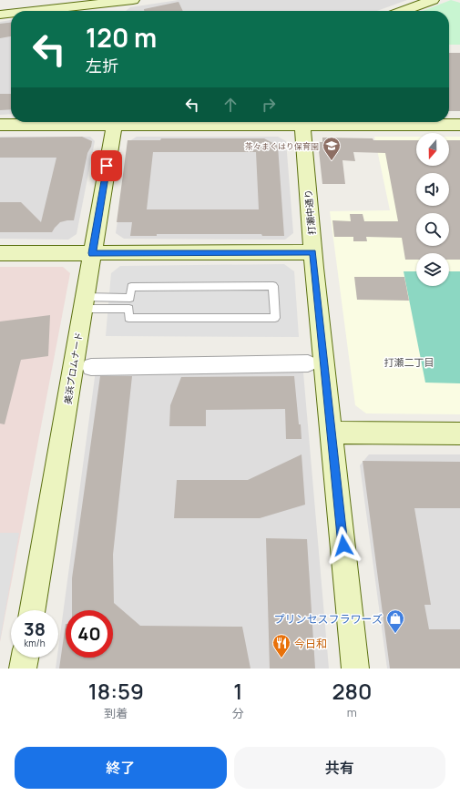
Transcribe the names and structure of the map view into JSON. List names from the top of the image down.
{
  "streets": {
    "street": ["打瀬中通り", "美浜プロムナード"]
  },
  "districts": ["打瀬二丁目"],
  "places": {
    "school or university": ["茶々まくはり保育園"],
    "shop": ["プリンセスフラワーズ"],
    "restaurant": ["今日和"]
  },
  "north": "bottom",
  "page": {
    "turn": ["120 m", "左折"],
    "speed": "38 km/h",
    "limit": "40",
    "eta": [
      "18:59",
      "到着",
      "1",
      "分",
      "280",
      "m"
    ],
    "buttons": ["終了", "共有"]
  }
}
